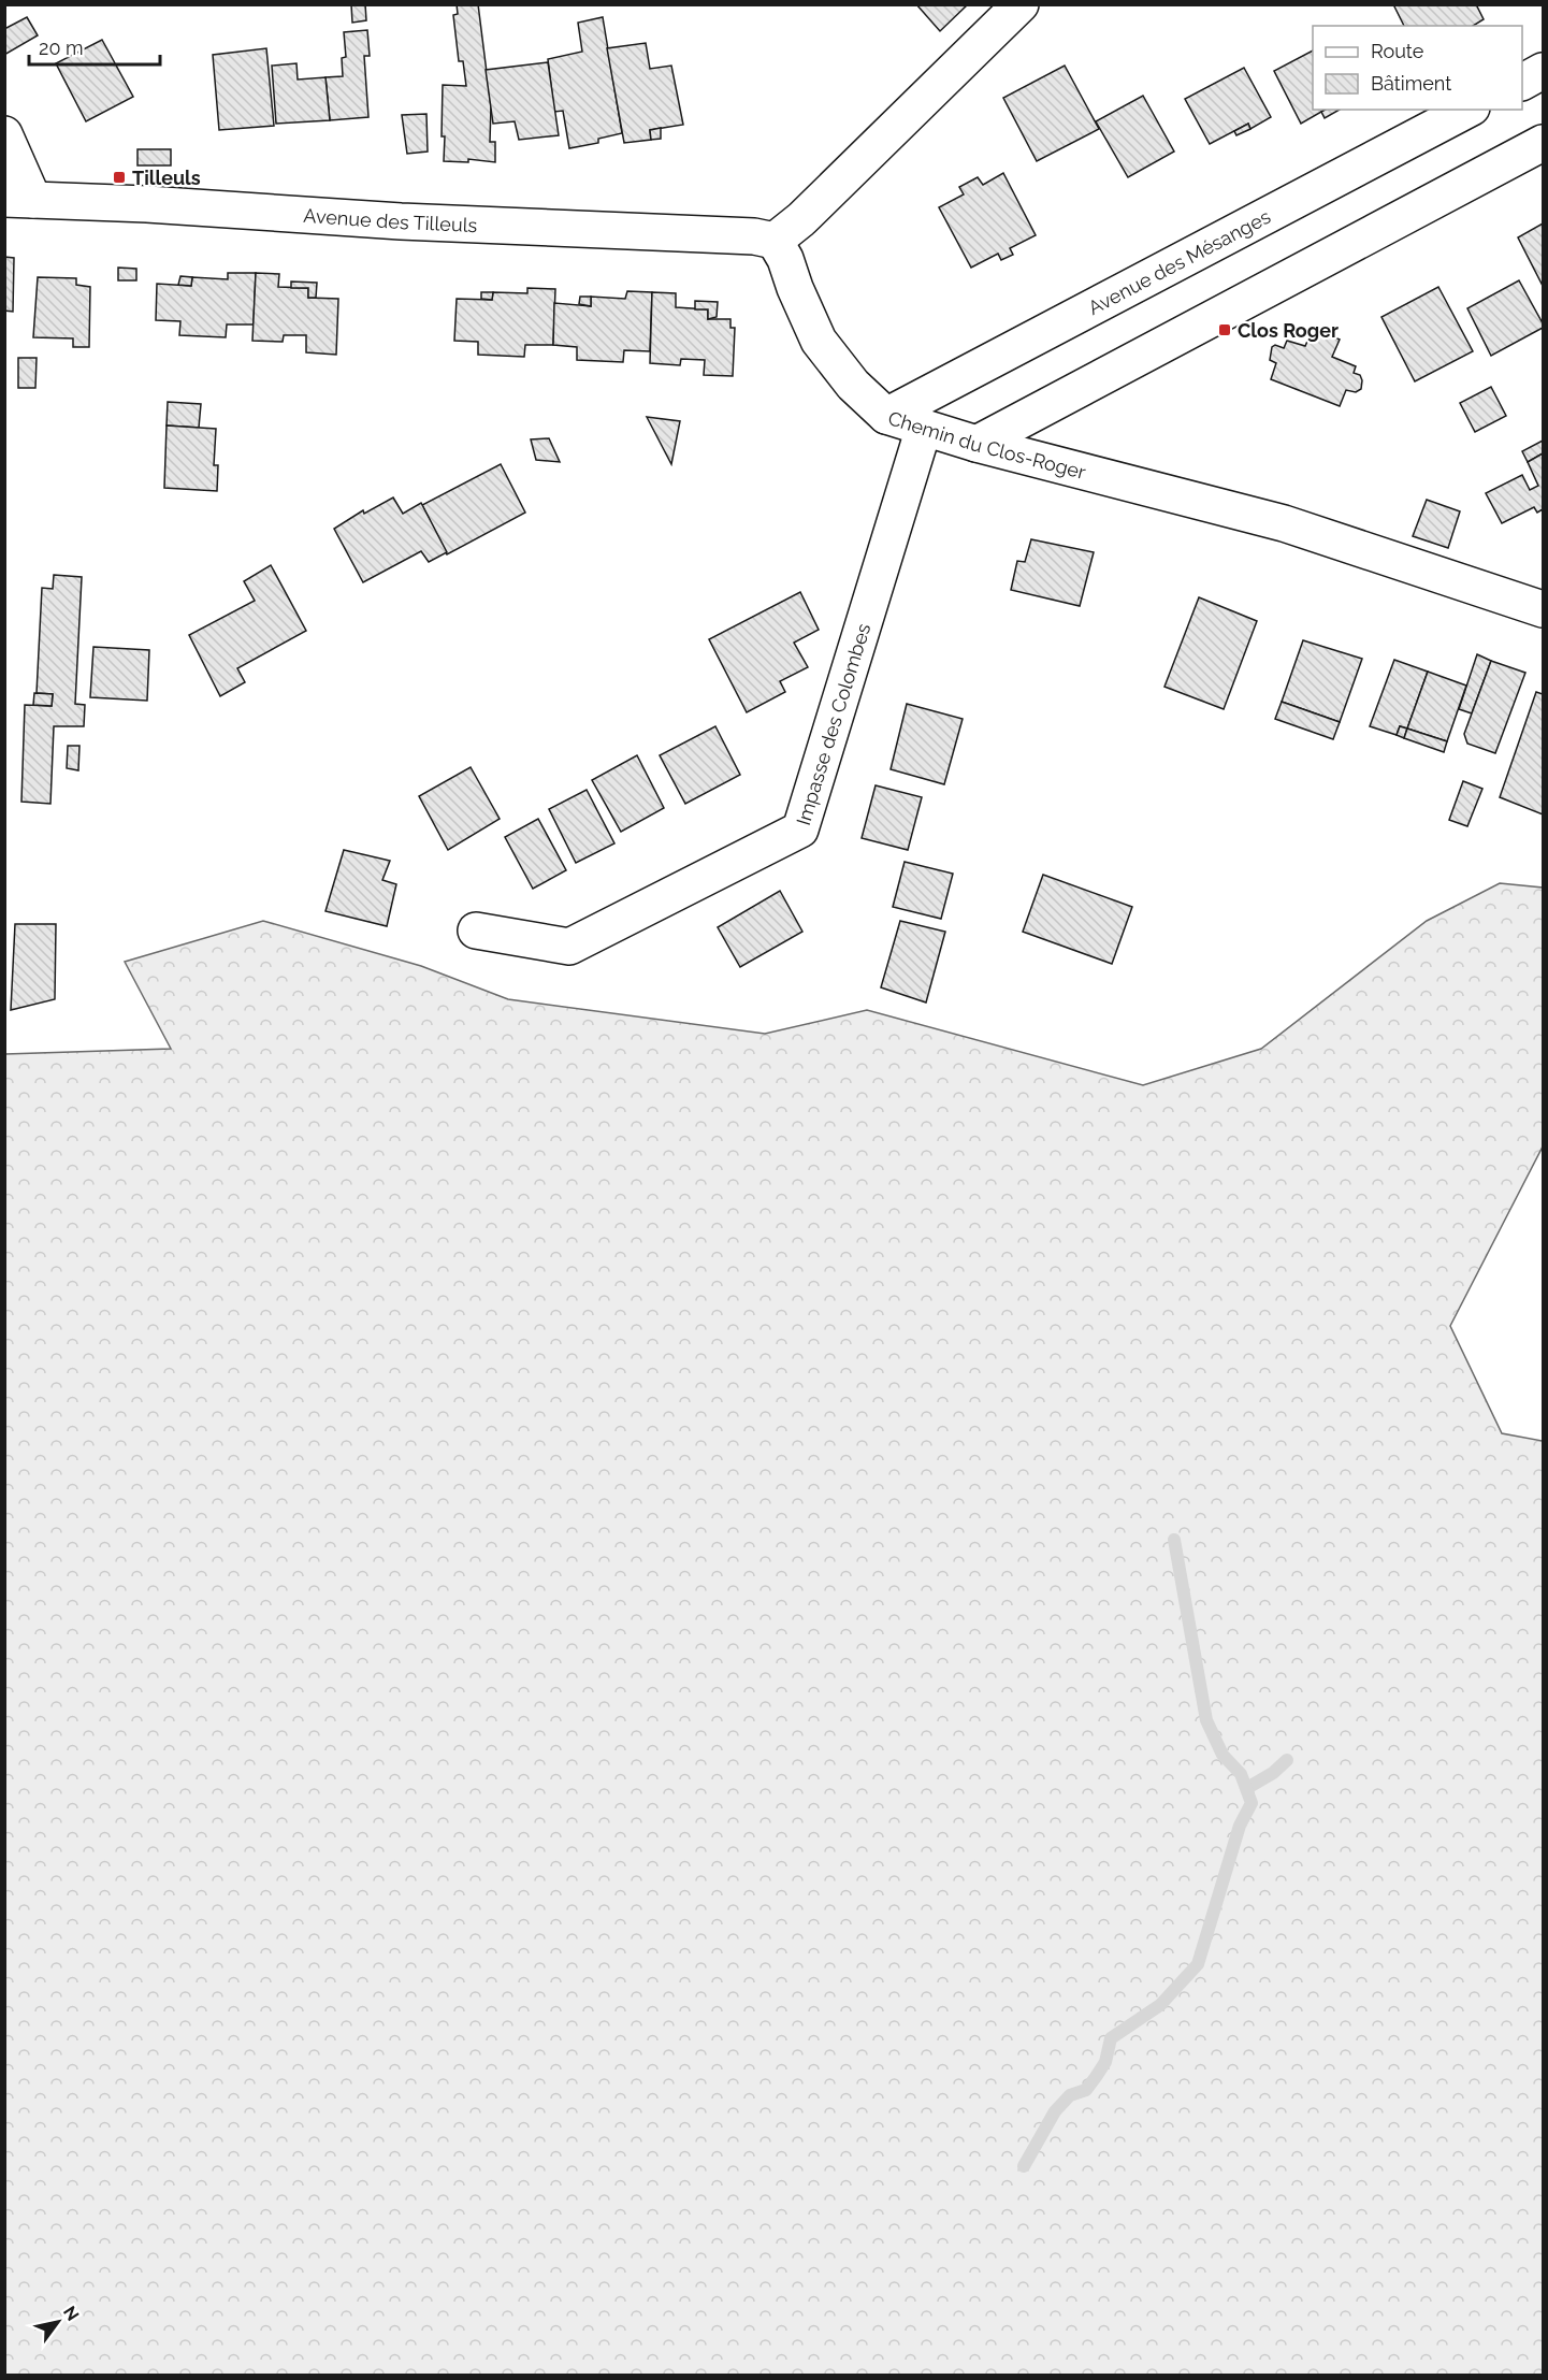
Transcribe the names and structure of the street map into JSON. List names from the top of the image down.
{
  "streets": {
    "street": [
      "Avenue des Tilleuls",
      "Avenue des Mésanges",
      "Chemin du Clos-Roger",
      "Impasse des Colombes"
    ]
  },
  "crossings": [
    ["Avenue des Tilleuls", "Chemin du Clos-Roger"],
    ["Avenue des Mésanges", "Chemin du Clos-Roger"],
    ["Chemin du Clos-Roger", "Impasse des Colombes"]
  ],
  "places": {
    "transit": ["Tilleuls", "Clos Roger"]
  },
  "legend": ["Route", "Bâtiment"],
  "scale_bar": "20 m",
  "north": "top right"
}
